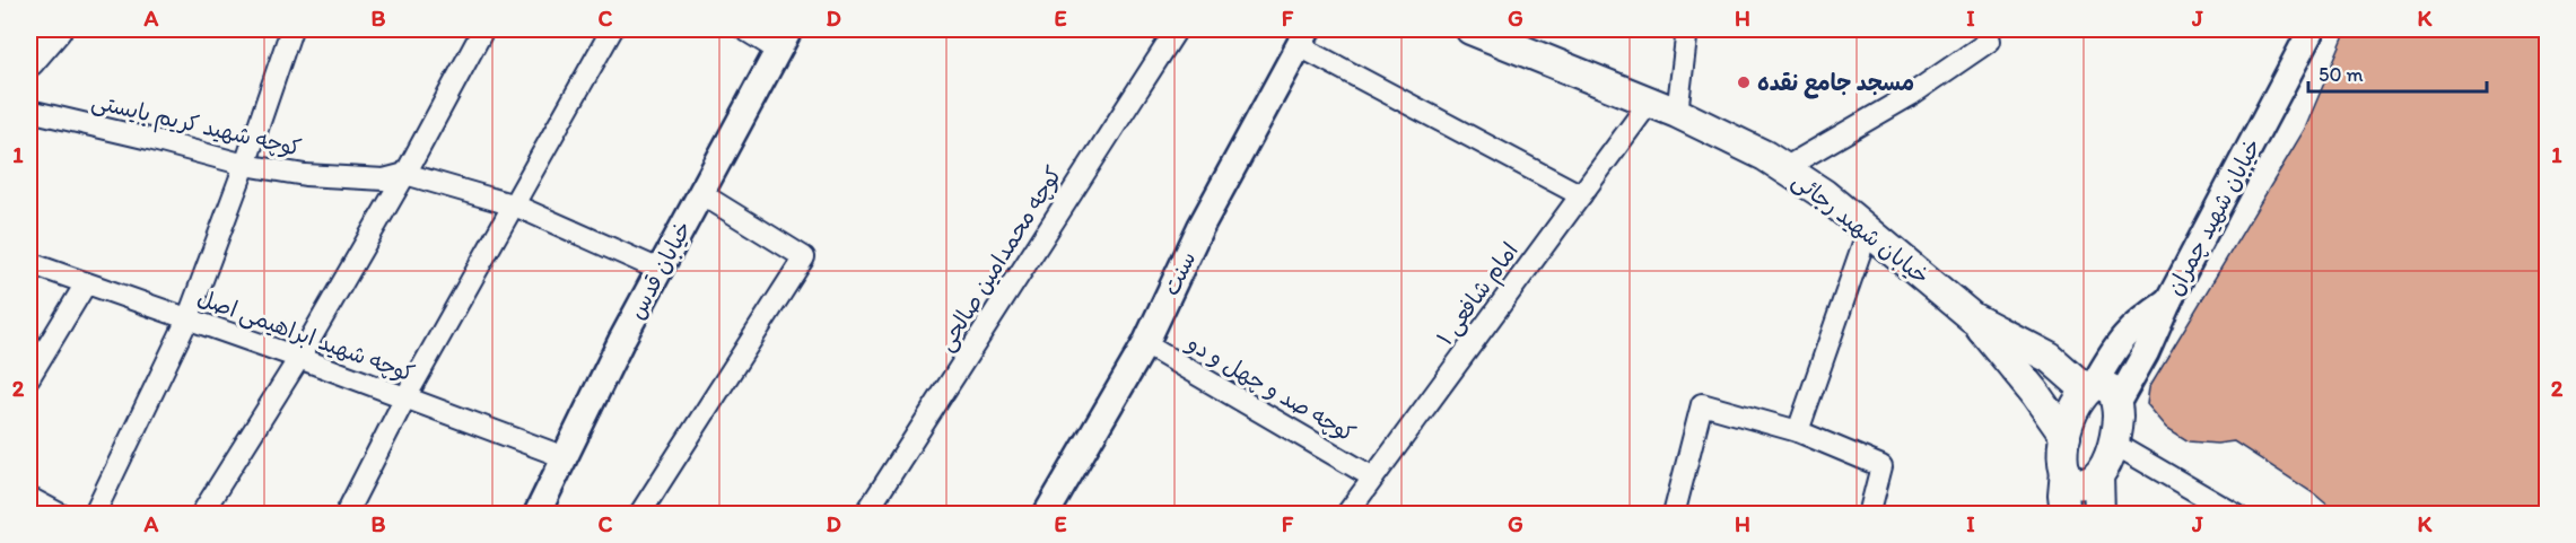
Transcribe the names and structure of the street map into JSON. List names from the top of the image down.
{
  "streets": {
    "main road": ["خیابان شهید رجائی"],
    "street": [
      "کوچه شهید کریم بایستی",
      "خیابان شهید چمران",
      "کوچه محمدامین صالحی",
      "خیابان قدس",
      "سنت",
      "امام شافعی ۱",
      "کوچه شهید ابراهیمی اصل",
      "کوچه صد و چهل و دو"
    ]
  },
  "crossings": [
    ["کوچه شهید کریم بایستی", "خیابان قدس"],
    ["خیابان شهید چمران", "خیابان شهید رجائی"],
    ["خیابان شهید رجائی", "امام شافعی ۱"],
    ["خیابان قدس", "کوچه شهید ابراهیمی اصل"],
    ["سنت", "کوچه صد و چهل و دو"],
    ["امام شافعی ۱", "کوچه صد و چهل و دو"]
  ],
  "places": ["مسجد جامع نقده"],
  "scale_bar": "50 m",
  "grid": {
    "columns": [
      "A",
      "B",
      "C",
      "D",
      "E",
      "F",
      "G",
      "H",
      "I",
      "J",
      "K"
    ],
    "rows": ["1", "2"]
  }
}
